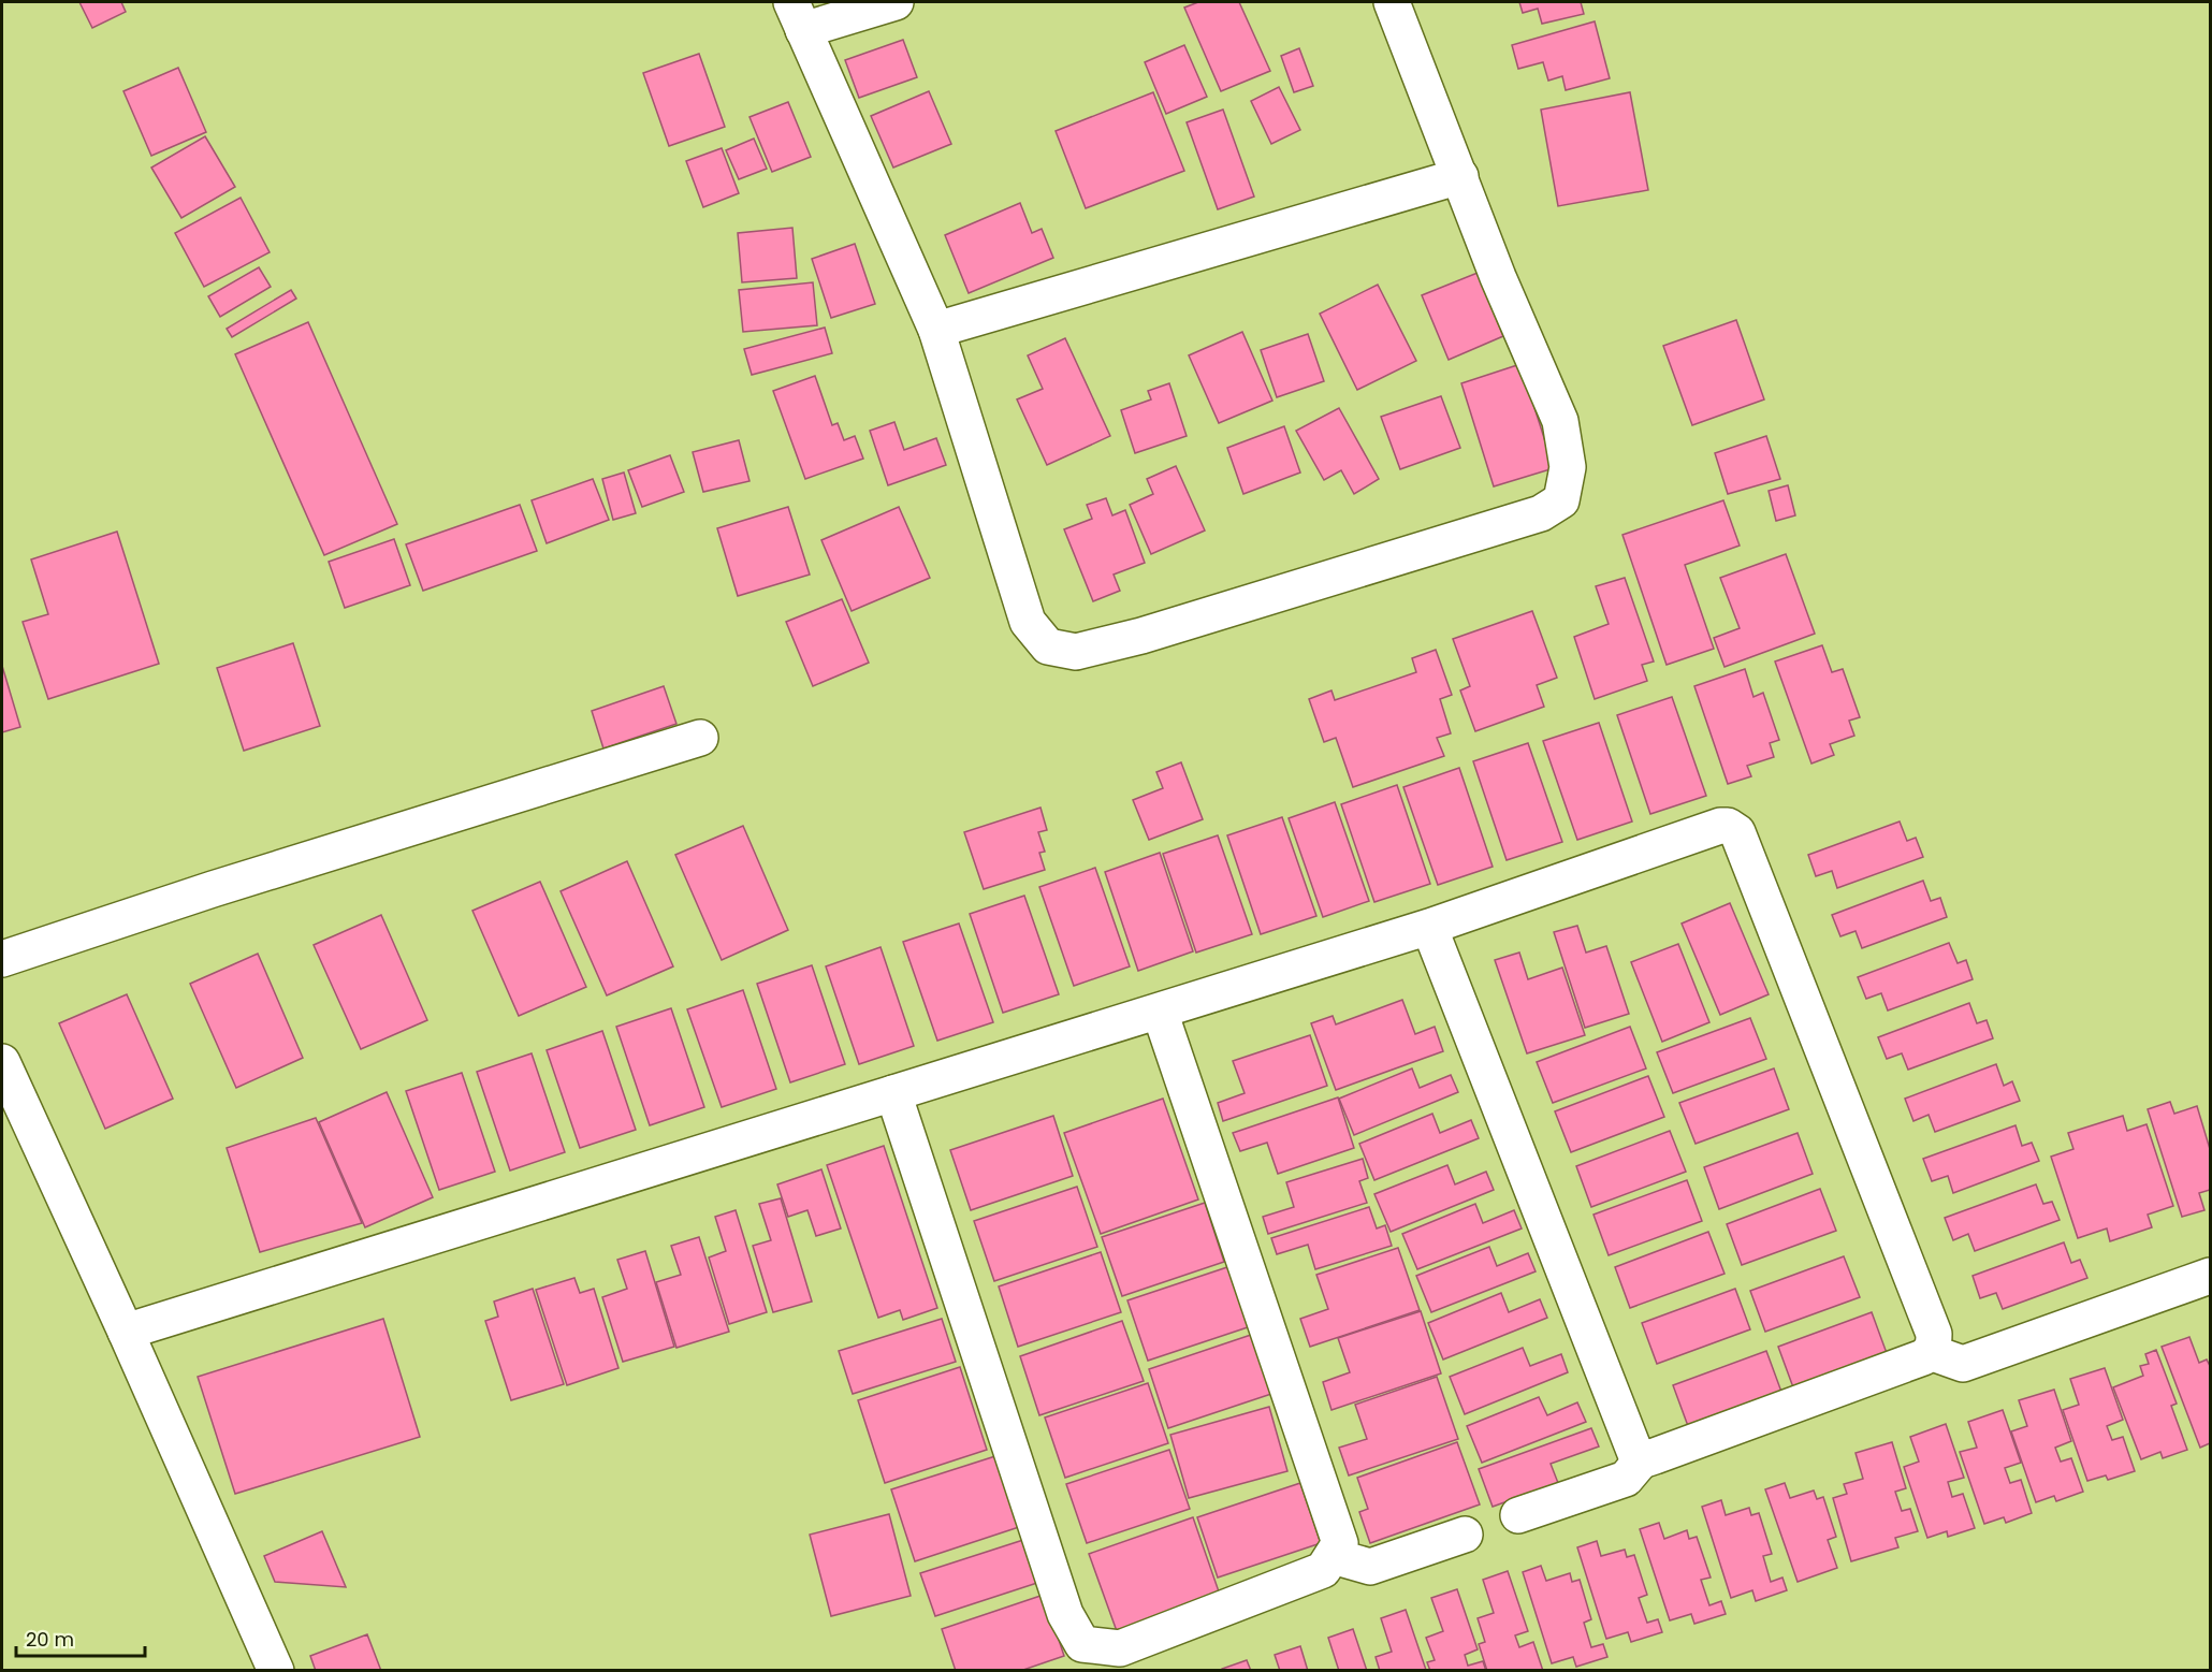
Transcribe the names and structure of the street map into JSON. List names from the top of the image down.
{
  "scale_bar": "20 m"
}
